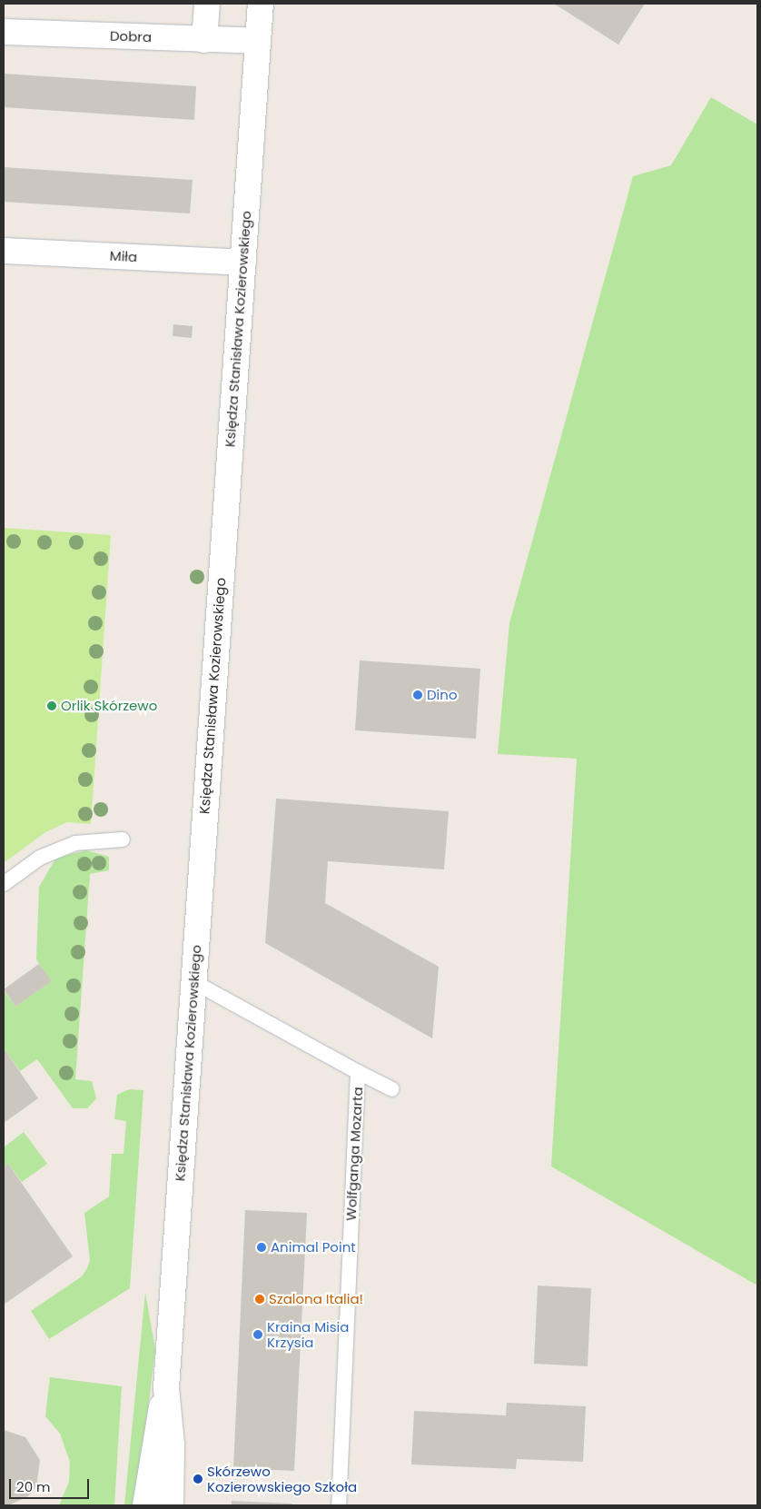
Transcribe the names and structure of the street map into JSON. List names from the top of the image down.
{
  "streets": {
    "street": ["Dobra", "Miła", "Księdza Stanisława Kozierowskiego"],
    "lane": ["Wolfganga Mozarta"]
  },
  "crossings": [
    ["Dobra", "Księdza Stanisława Kozierowskiego"],
    ["Miła", "Księdza Stanisława Kozierowskiego"],
    ["Księdza Stanisława Kozierowskiego", "Wolfganga Mozarta"]
  ],
  "places": [
    "Dino",
    "Orlik Skórzewo",
    "Animal Point",
    "Szalona Italia!",
    "Kraina Misia Krzysia",
    "Skórzewo Kozierowskiego Szkoła"
  ],
  "scale_bar": "20 m"
}
